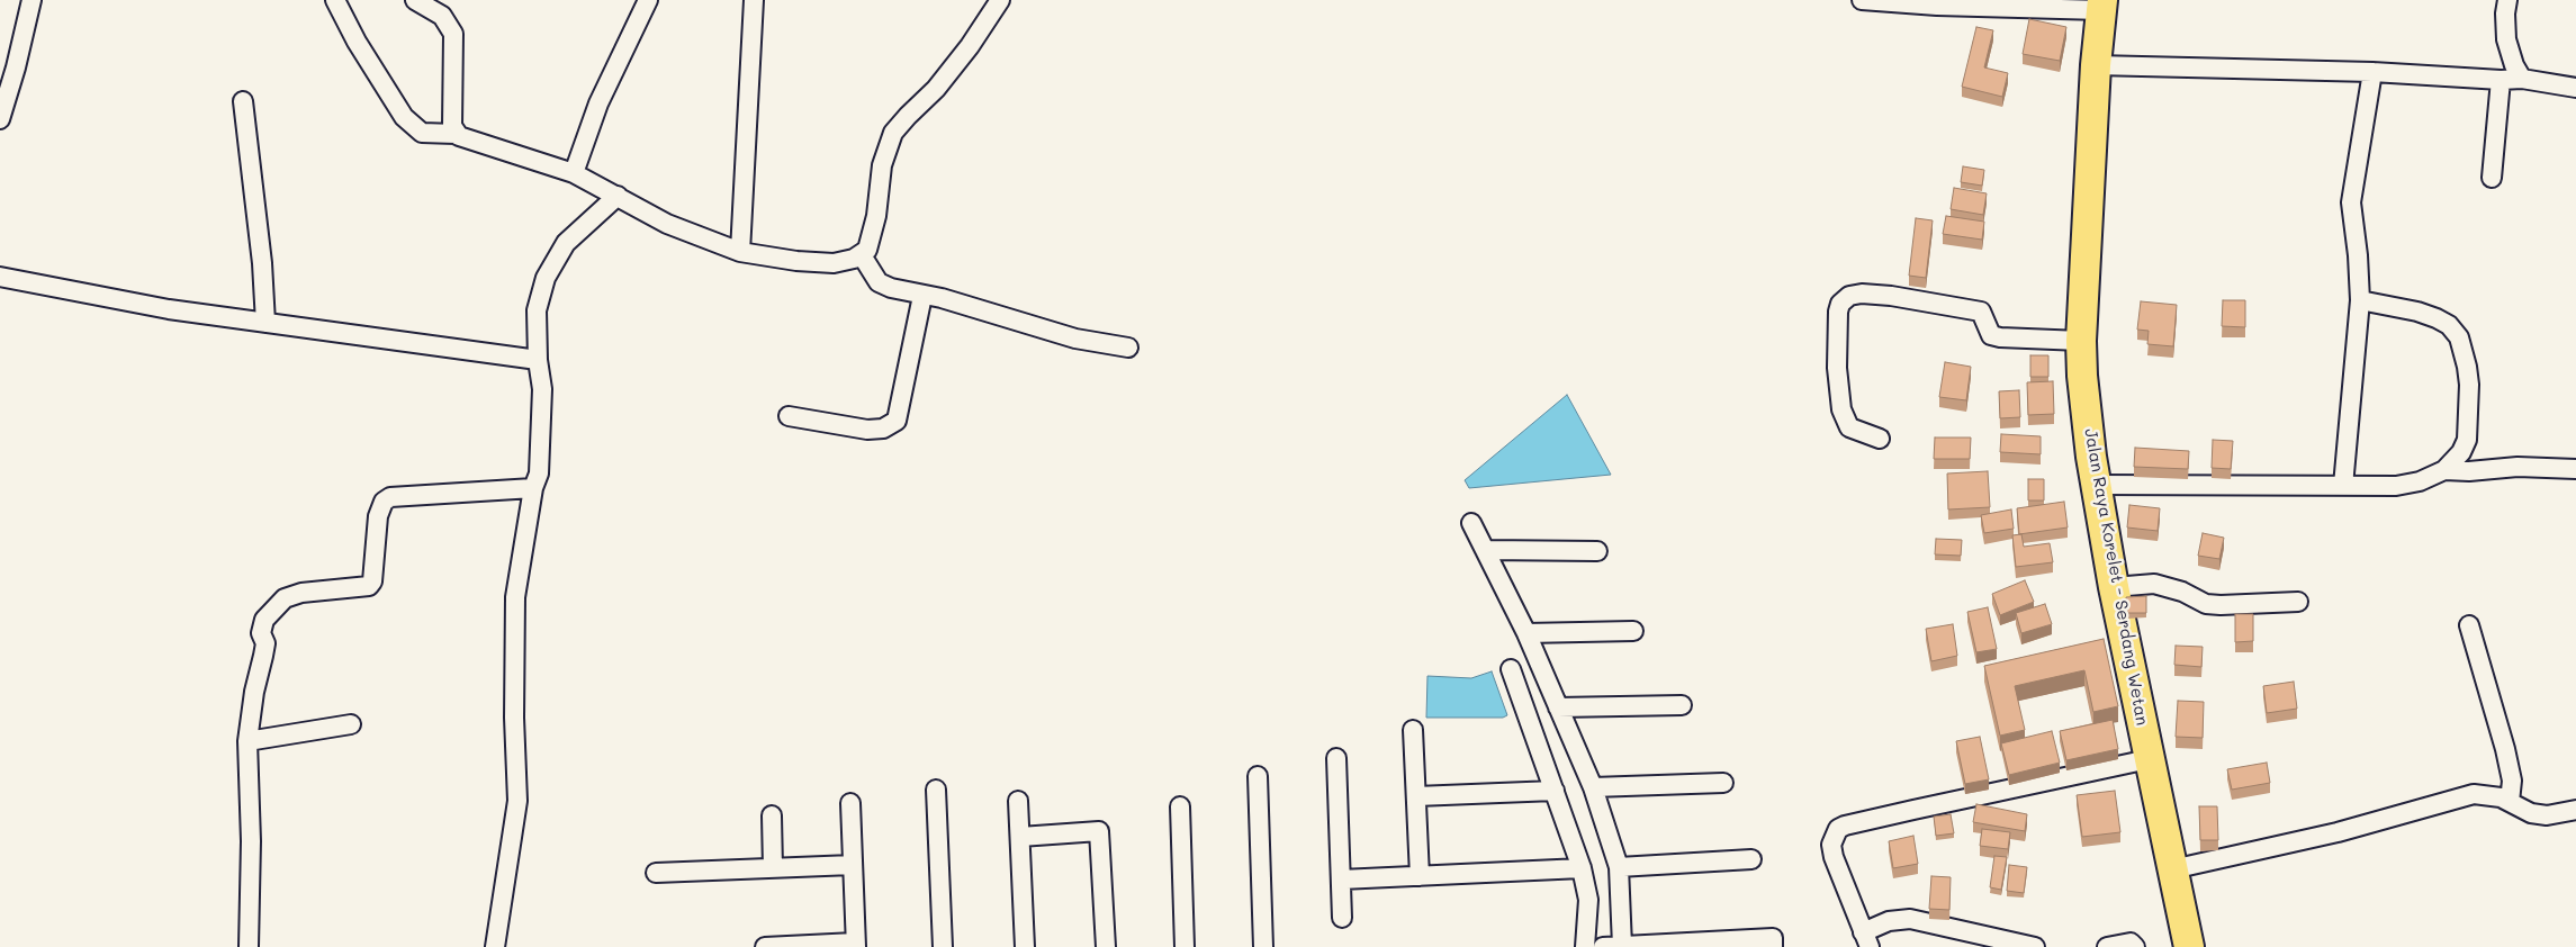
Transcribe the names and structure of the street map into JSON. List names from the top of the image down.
{
  "streets": {
    "main road": ["Jalan Raya Korelet - Serdang Wetan"]
  }
}
